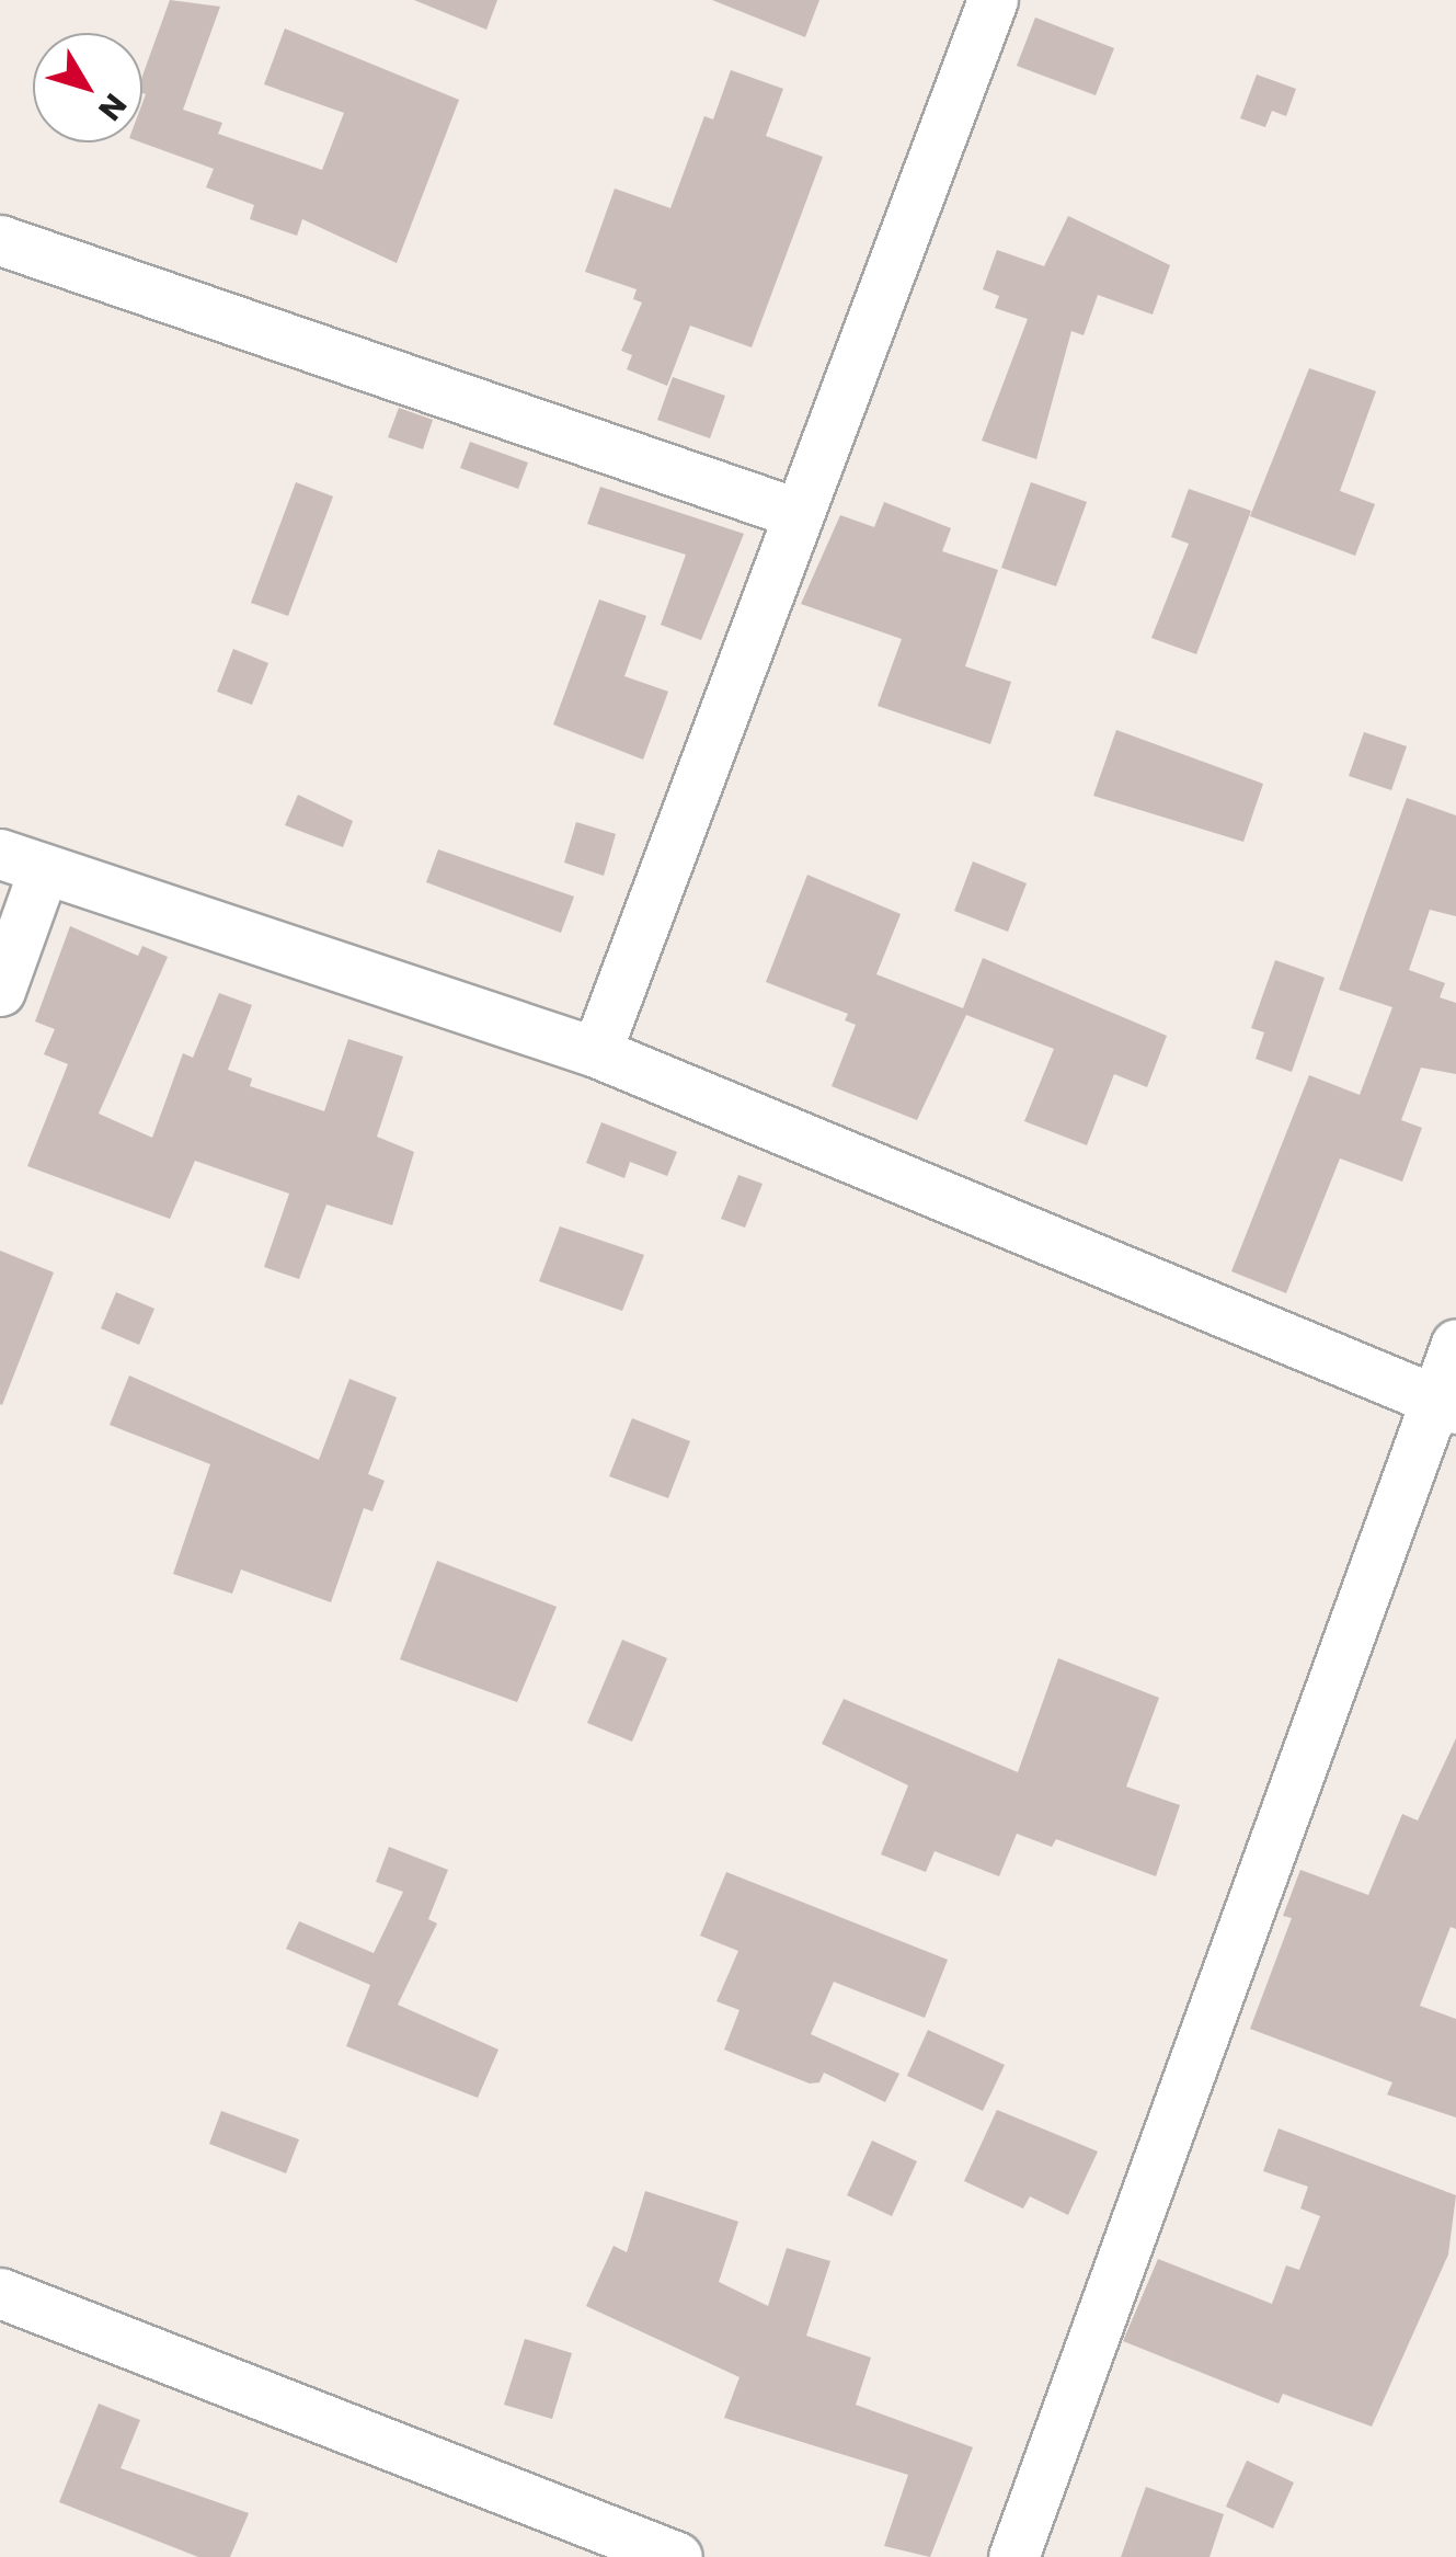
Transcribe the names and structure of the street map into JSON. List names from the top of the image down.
{
  "north": "bottom right"
}
